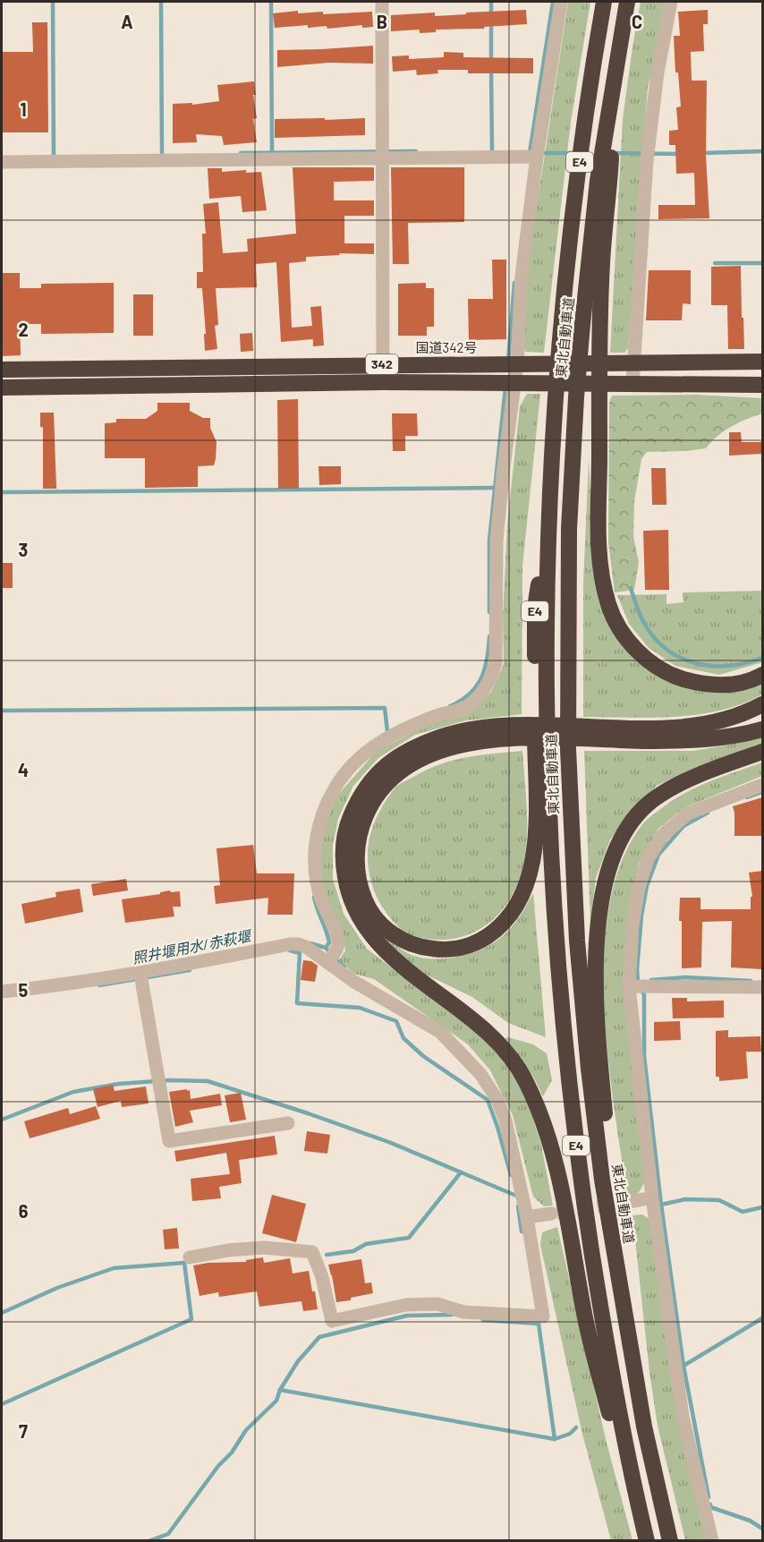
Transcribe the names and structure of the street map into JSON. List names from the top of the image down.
{
  "streets": {
    "highway": [
      "E4",
      "東北自動車道",
      "国道342号",
      "342"
    ]
  },
  "water": ["照井堰用水/赤萩堰"],
  "grid": {
    "columns": ["A", "B", "C"],
    "rows": [
      "1",
      "2",
      "3",
      "4",
      "5",
      "6",
      "7"
    ]
  }
}
